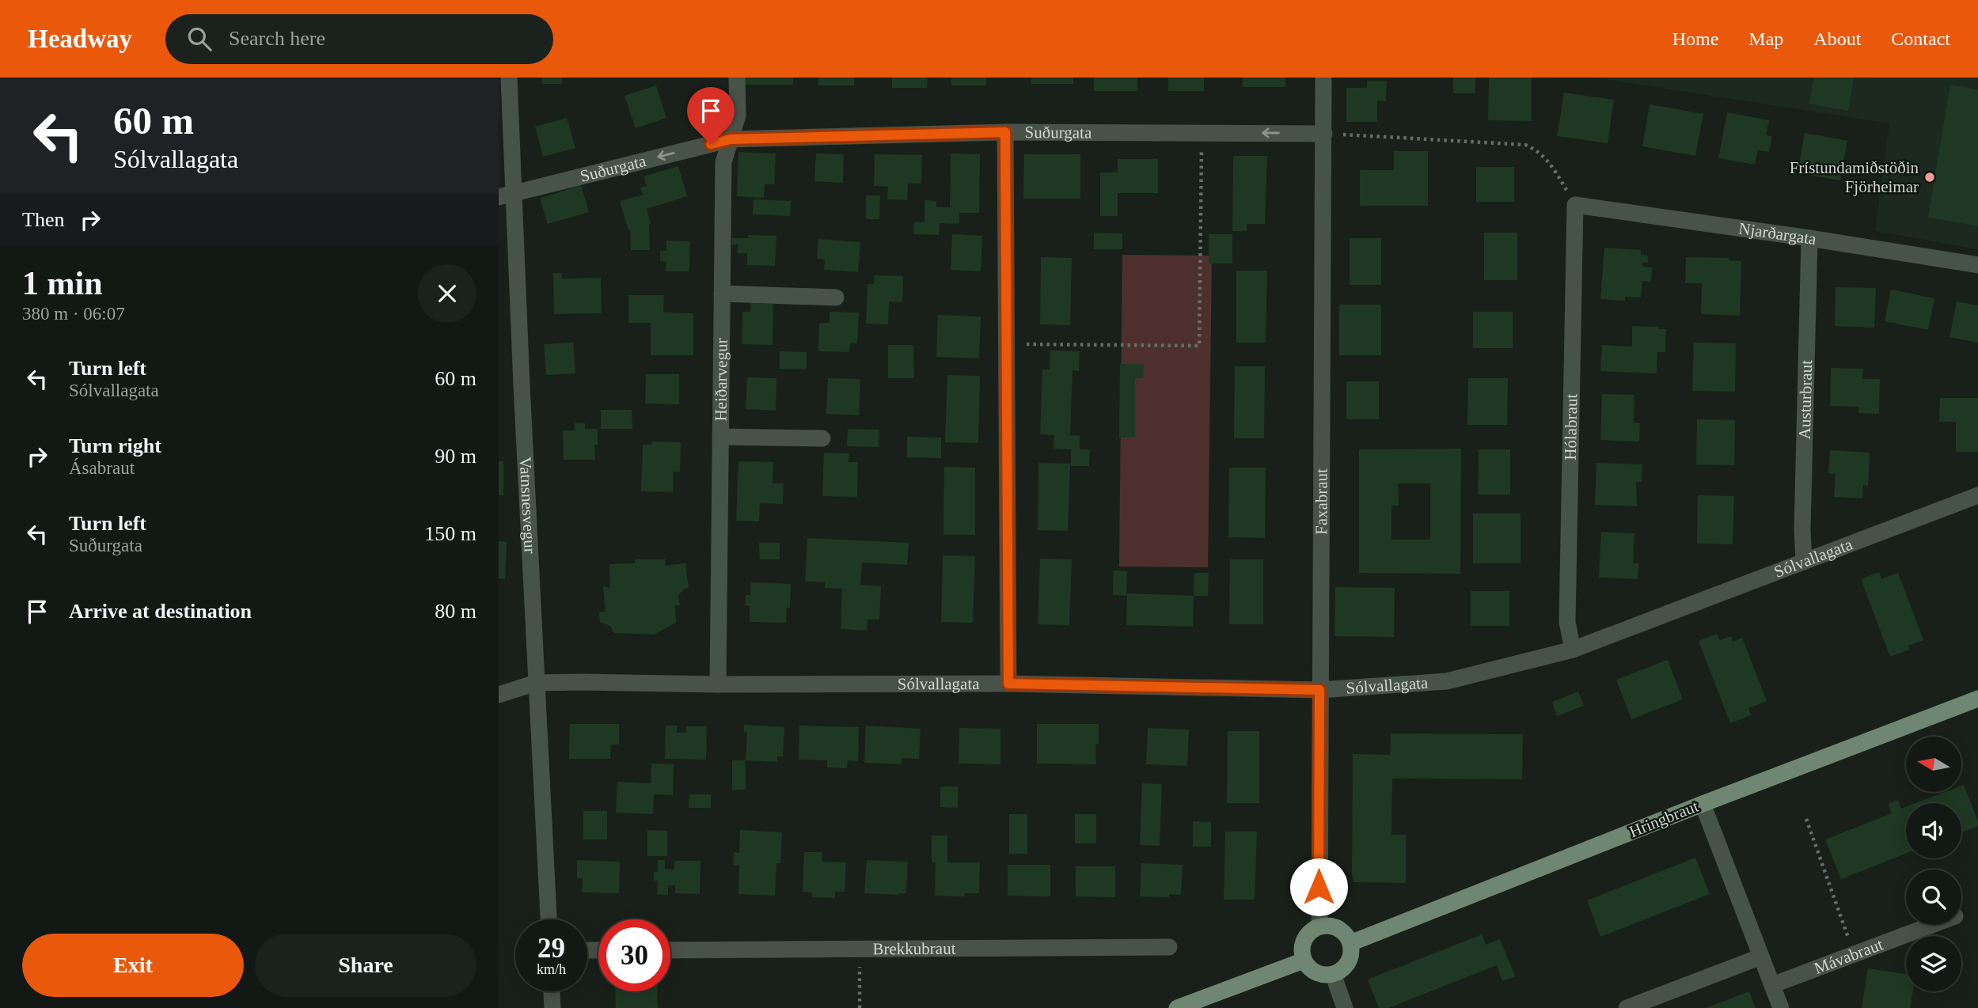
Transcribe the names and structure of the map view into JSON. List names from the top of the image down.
{
  "streets": {
    "main road": ["Hringbraut"],
    "street": [
      "Suðurgata",
      "Njarðargata",
      "Heiðarvegur",
      "Austurbraut",
      "Hólabraut",
      "Faxabraut",
      "Vatnsnesvegur",
      "Sólvallagata",
      "Brekkubraut",
      "Mávabraut"
    ]
  },
  "crossings": [
    ["Suðurgata", "Heiðarvegur"],
    ["Suðurgata", "Faxabraut"],
    ["Suðurgata", "Vatnsnesvegur"],
    ["Njarðargata", "Austurbraut"],
    ["Njarðargata", "Hólabraut"],
    ["Heiðarvegur", "Sólvallagata"],
    ["Austurbraut", "Sólvallagata"],
    ["Hólabraut", "Sólvallagata"],
    ["Faxabraut", "Sólvallagata"],
    ["Faxabraut", "Hringbraut"],
    ["Vatnsnesvegur", "Sólvallagata"]
  ],
  "one_way": ["Suðurgata"],
  "places": ["Frístundamiðstöðin Fjörheimar"],
  "north": "left",
  "page": {
    "header": "Headway",
    "search": "Search here",
    "nav": [
      "Home",
      "Map",
      "About",
      "Contact"
    ],
    "turn": ["60 m", "Sólvallagata"],
    "then": "Then",
    "heading": ["1 min", "380 m · 06:07"],
    "list": [
      {
        "name": "Turn left",
        "note": "Sólvallagata",
        "value": "60 m"
      },
      {
        "name": "Turn right",
        "note": "Ásabraut",
        "value": "90 m"
      },
      {
        "name": "Turn left",
        "note": "Suðurgata",
        "value": "150 m"
      },
      {
        "name": "Arrive at destination",
        "value": "80 m"
      }
    ],
    "speed": "29 km/h",
    "limit": "30",
    "buttons": ["Exit", "Share"]
  }
}
